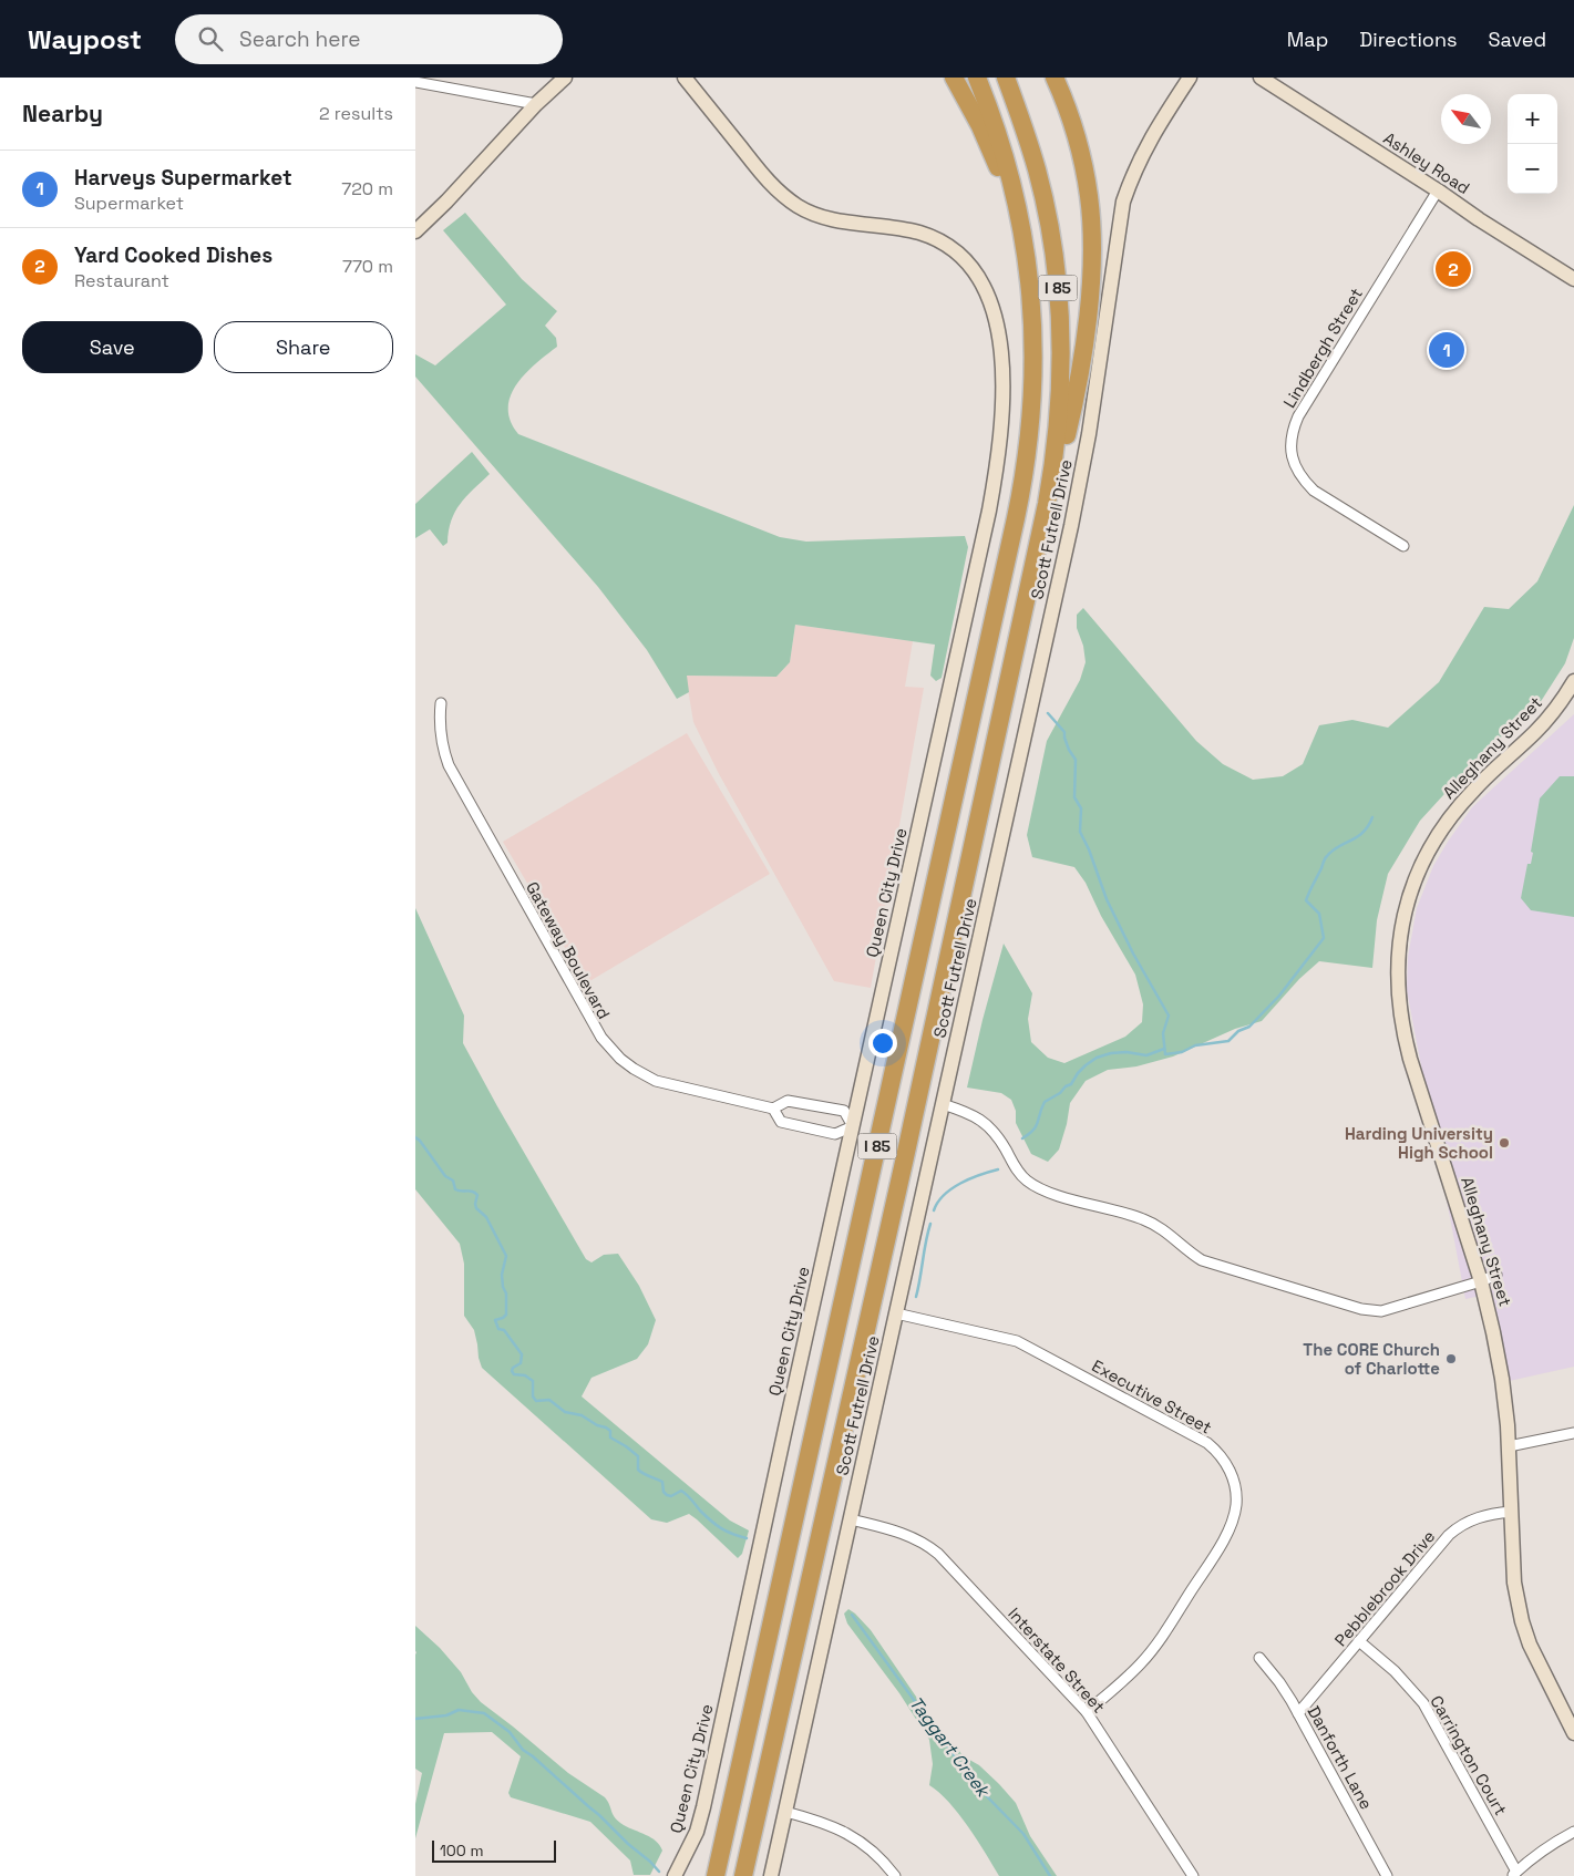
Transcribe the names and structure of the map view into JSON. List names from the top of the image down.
{
  "streets": {
    "highway": ["I 85"],
    "street": [
      "Ashley Road",
      "Lindbergh Street",
      "Scott Futrell Drive",
      "Alleghany Street",
      "Queen City Drive",
      "Gateway Boulevard",
      "Executive Street",
      "Pebblebrook Drive",
      "Interstate Street",
      "Carrington Court",
      "Danforth Lane"
    ]
  },
  "crossings": [
    ["Ashley Road", "Lindbergh Street"],
    ["Scott Futrell Drive", "Executive Street"],
    ["Scott Futrell Drive", "Interstate Street"],
    ["Alleghany Street", "Pebblebrook Drive"],
    ["Queen City Drive", "Gateway Boulevard"],
    ["Executive Street", "Interstate Street"],
    ["Pebblebrook Drive", "Carrington Court"],
    ["Pebblebrook Drive", "Danforth Lane"]
  ],
  "water": ["Taggart Creek"],
  "places": ["Harding University High School", "The CORE Church of Charlotte"],
  "scale_bar": "100 m",
  "north": "top left",
  "page": {
    "header": "Waypost",
    "search": "Search here",
    "nav": ["Map", "Directions", "Saved"],
    "heading": ["Nearby", "2 results"],
    "map_buttons": ["+", "−"],
    "list": [
      {
        "mark": "1",
        "name": "Harveys Supermarket",
        "note": "Supermarket",
        "value": "720 m"
      },
      {
        "mark": "2",
        "name": "Yard Cooked Dishes",
        "note": "Restaurant",
        "value": "770 m"
      }
    ],
    "pins": ["2", "1"],
    "buttons": ["Save", "Share"],
    "scale": "100 m"
  }
}
